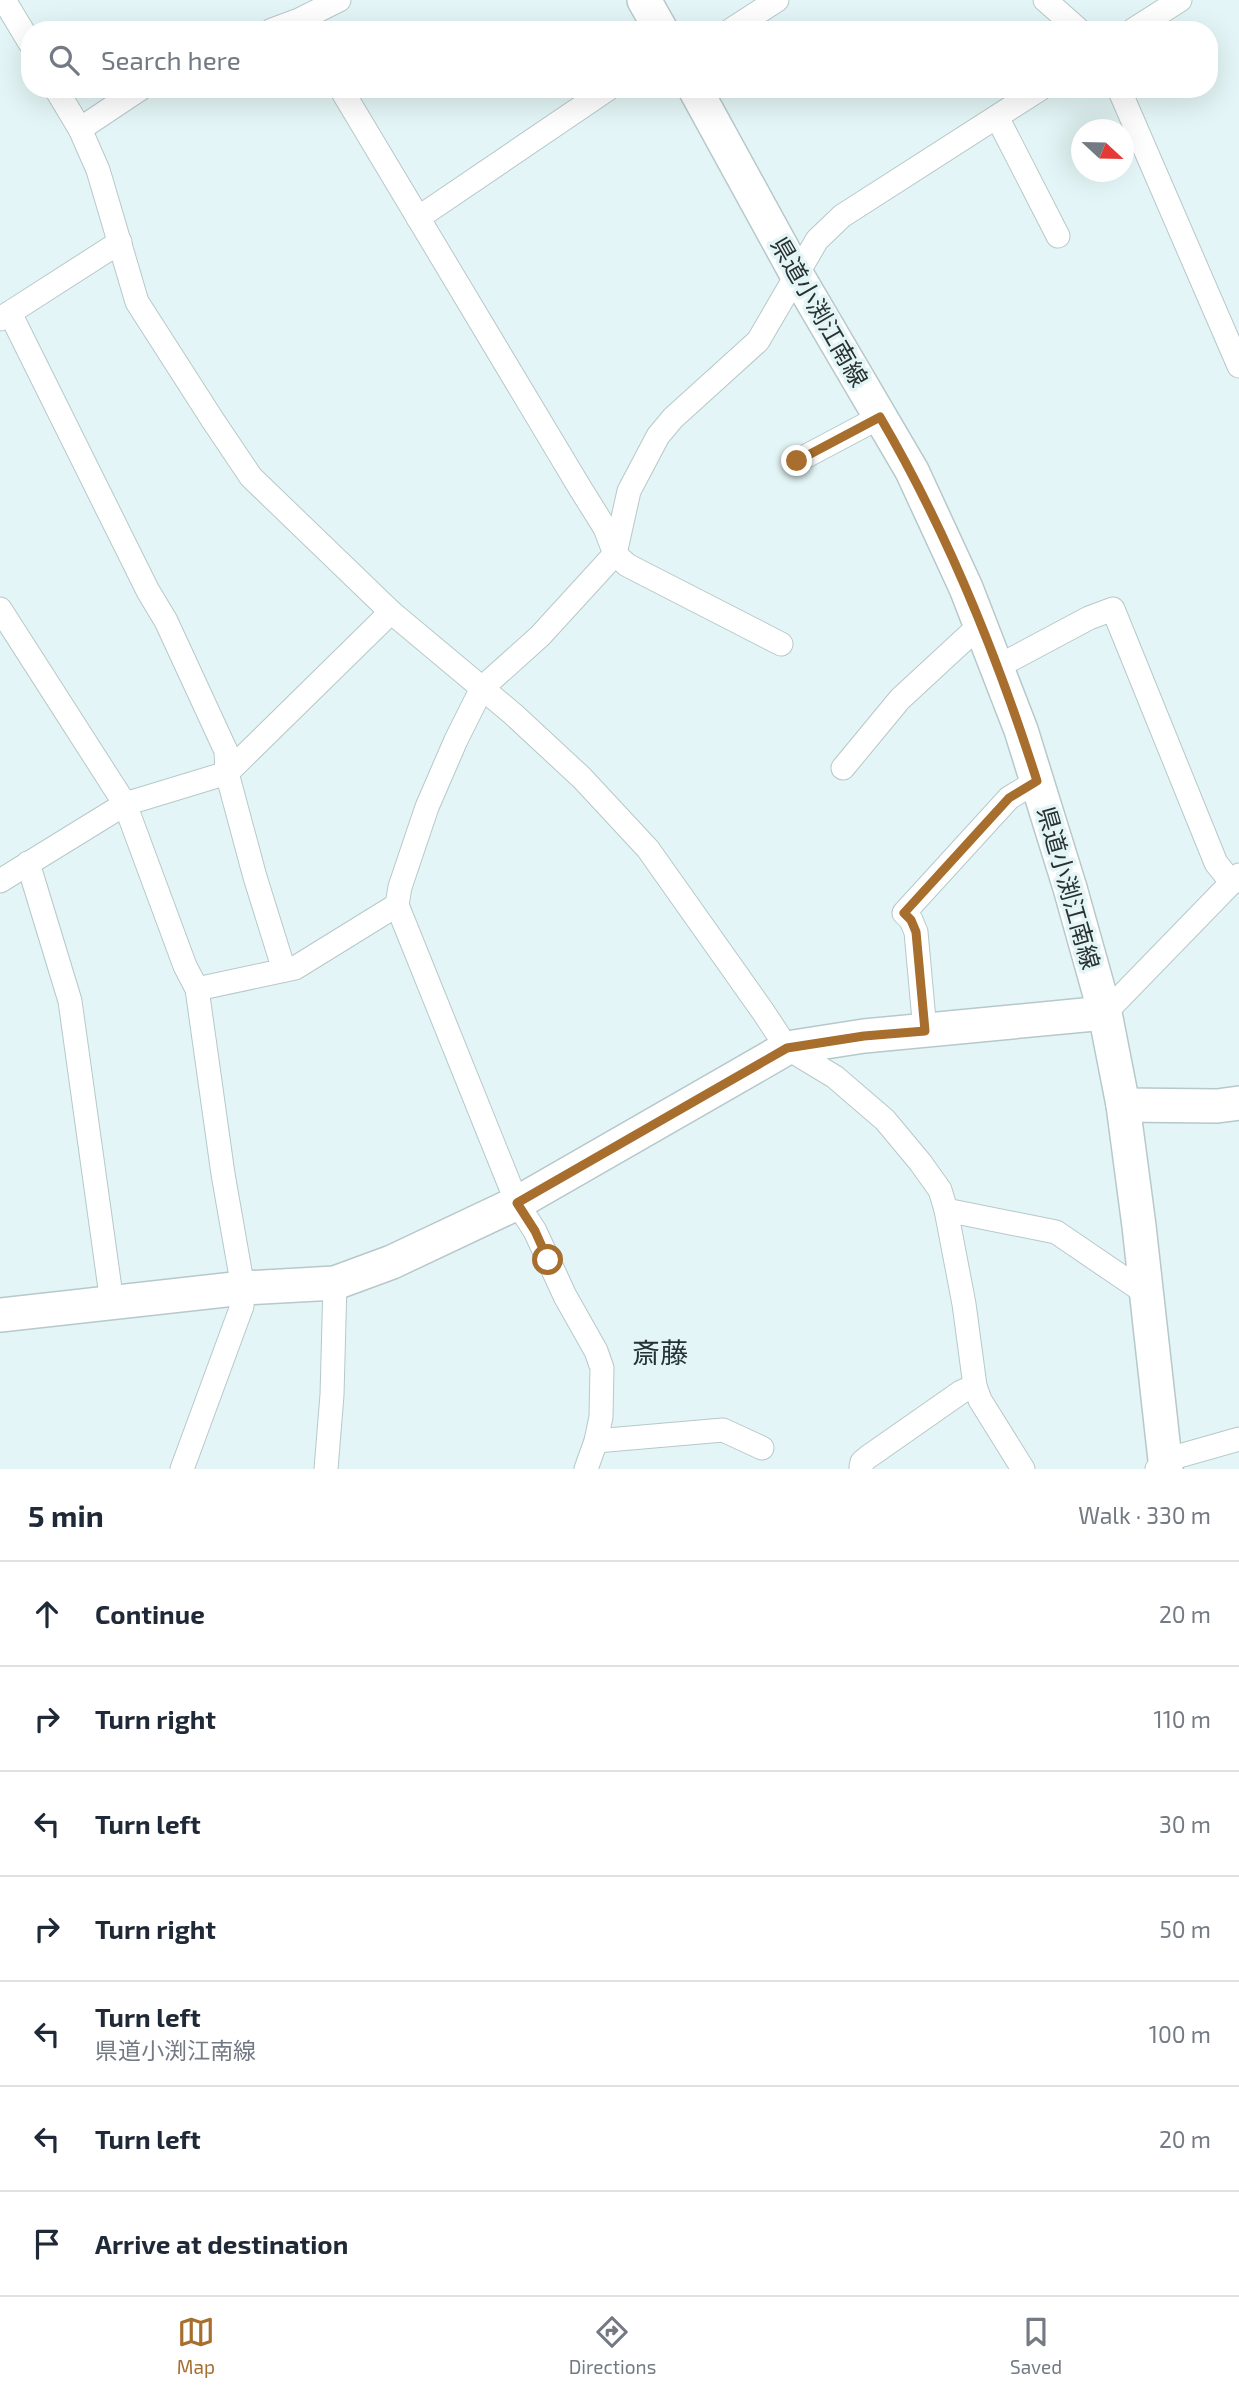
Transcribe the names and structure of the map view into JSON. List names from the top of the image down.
{
  "streets": {
    "main road": ["県道小渕江南線"]
  },
  "districts": ["斎藤"],
  "north": "right",
  "page": {
    "search": "Search here",
    "heading": ["5 min", "Walk · 330 m"],
    "list": [
      ["Continue", "20 m"],
      ["Turn right", "110 m"],
      ["Turn left", "30 m"],
      ["Turn right", "50 m"],
      ["Turn left", "県道小渕江南線", "100 m"],
      ["Turn left", "20 m"],
      "Arrive at destination"
    ],
    "nav": ["Map", "Directions", "Saved"]
  }
}
